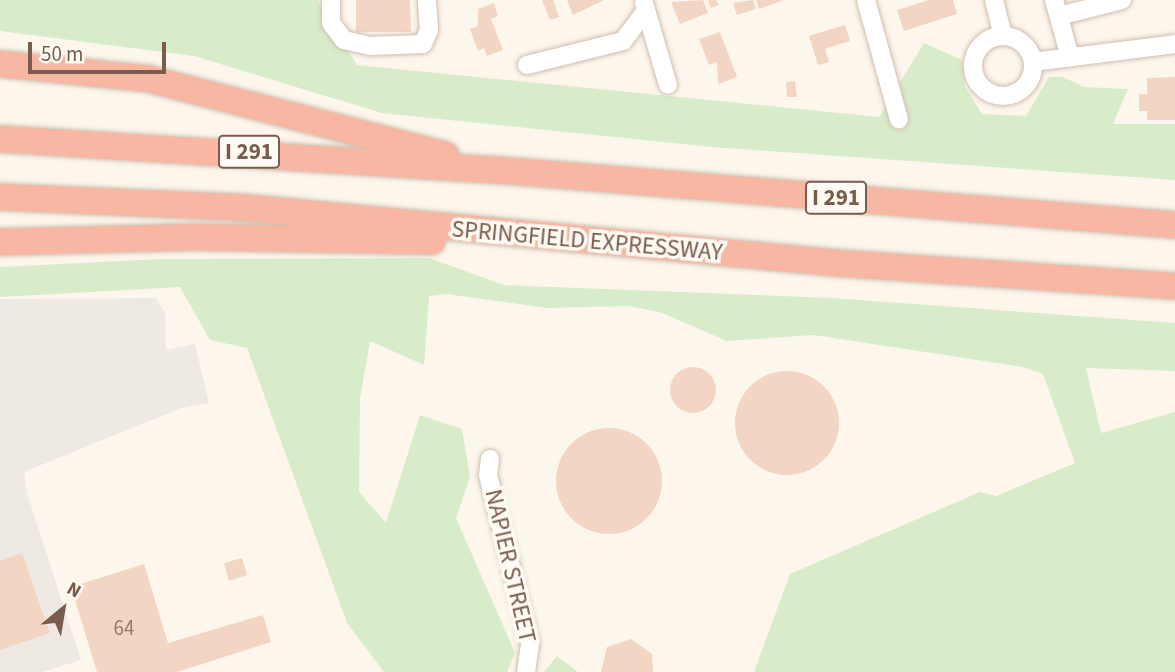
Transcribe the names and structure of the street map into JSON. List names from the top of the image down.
{
  "streets": {
    "highway": ["I 291", "SPRINGFIELD EXPRESSWAY"],
    "street": ["NAPIER STREET"]
  },
  "house_numbers": ["64"],
  "scale_bar": "50 m",
  "north": "top right"
}
